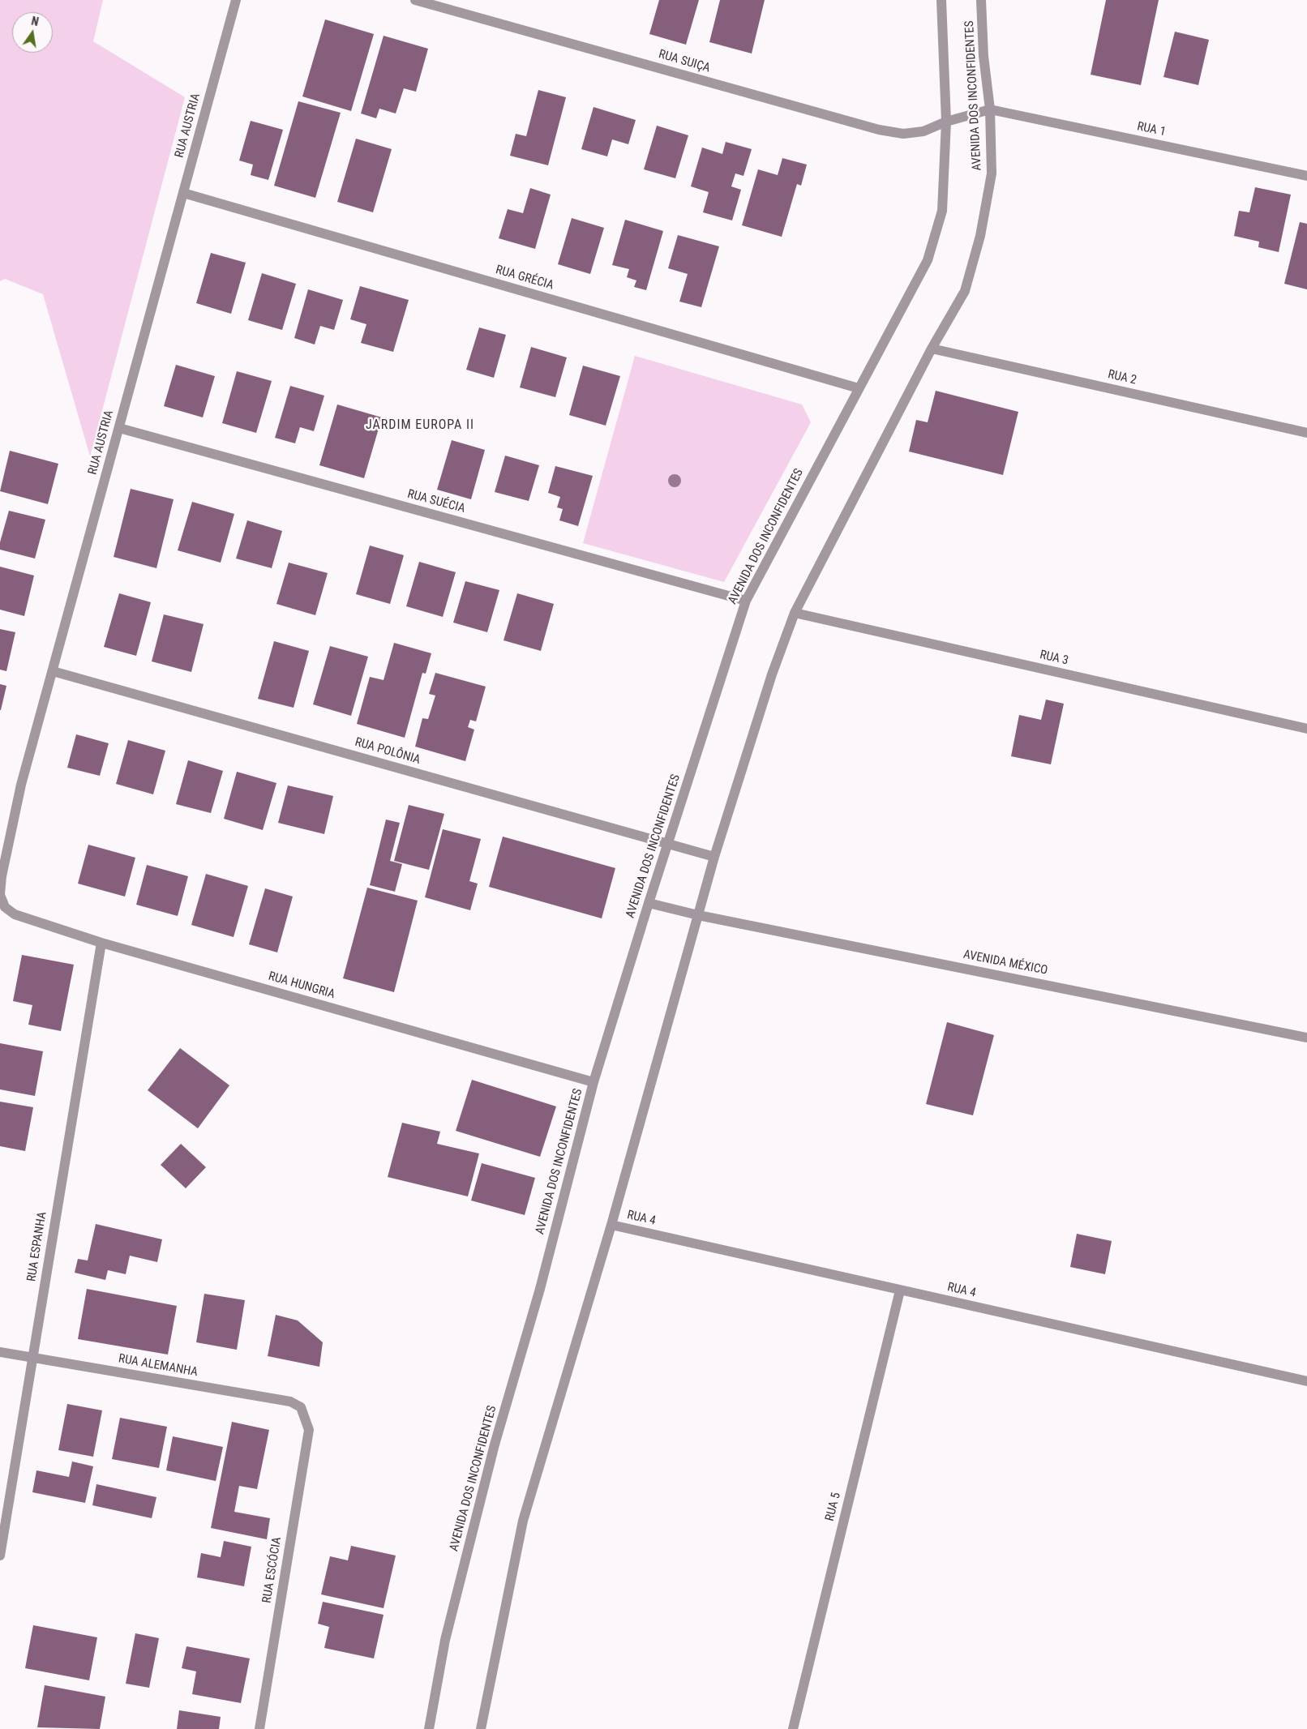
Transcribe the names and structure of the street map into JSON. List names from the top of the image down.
{
  "streets": {
    "street": [
      "RUA SUIÇA",
      "AVENIDA DOS INCONFIDENTES",
      "RUA AUSTRIA",
      "RUA 1",
      "RUA GRÉCIA",
      "RUA 2",
      "RUA SUÉCIA",
      "RUA 3",
      "RUA POLÔNIA",
      "AVENIDA MÉXICO",
      "RUA HUNGRIA",
      "RUA 4",
      "RUA ESPANHA",
      "RUA ALEMANHA",
      "RUA 5",
      "RUA ESCÓCIA"
    ]
  },
  "crossings": [
    ["RUA SUIÇA", "AVENIDA DOS INCONFIDENTES"],
    ["RUA SUIÇA", "RUA 1"],
    ["AVENIDA DOS INCONFIDENTES", "RUA 1"],
    ["AVENIDA DOS INCONFIDENTES", "RUA GRÉCIA"],
    ["AVENIDA DOS INCONFIDENTES", "RUA 2"],
    ["AVENIDA DOS INCONFIDENTES", "RUA SUÉCIA"],
    ["AVENIDA DOS INCONFIDENTES", "RUA 3"],
    ["AVENIDA DOS INCONFIDENTES", "RUA POLÔNIA"],
    ["AVENIDA DOS INCONFIDENTES", "AVENIDA MÉXICO"],
    ["AVENIDA DOS INCONFIDENTES", "RUA HUNGRIA"],
    ["AVENIDA DOS INCONFIDENTES", "RUA 4"],
    ["RUA AUSTRIA", "RUA GRÉCIA"],
    ["RUA AUSTRIA", "RUA SUÉCIA"],
    ["RUA AUSTRIA", "RUA POLÔNIA"],
    ["RUA AUSTRIA", "RUA HUNGRIA"],
    ["RUA HUNGRIA", "RUA ESPANHA"],
    ["RUA 4", "RUA 5"],
    ["RUA ESPANHA", "RUA ALEMANHA"],
    ["RUA ALEMANHA", "RUA ESCÓCIA"]
  ],
  "districts": ["JARDIM EUROPA II"],
  "north": "top"
}
